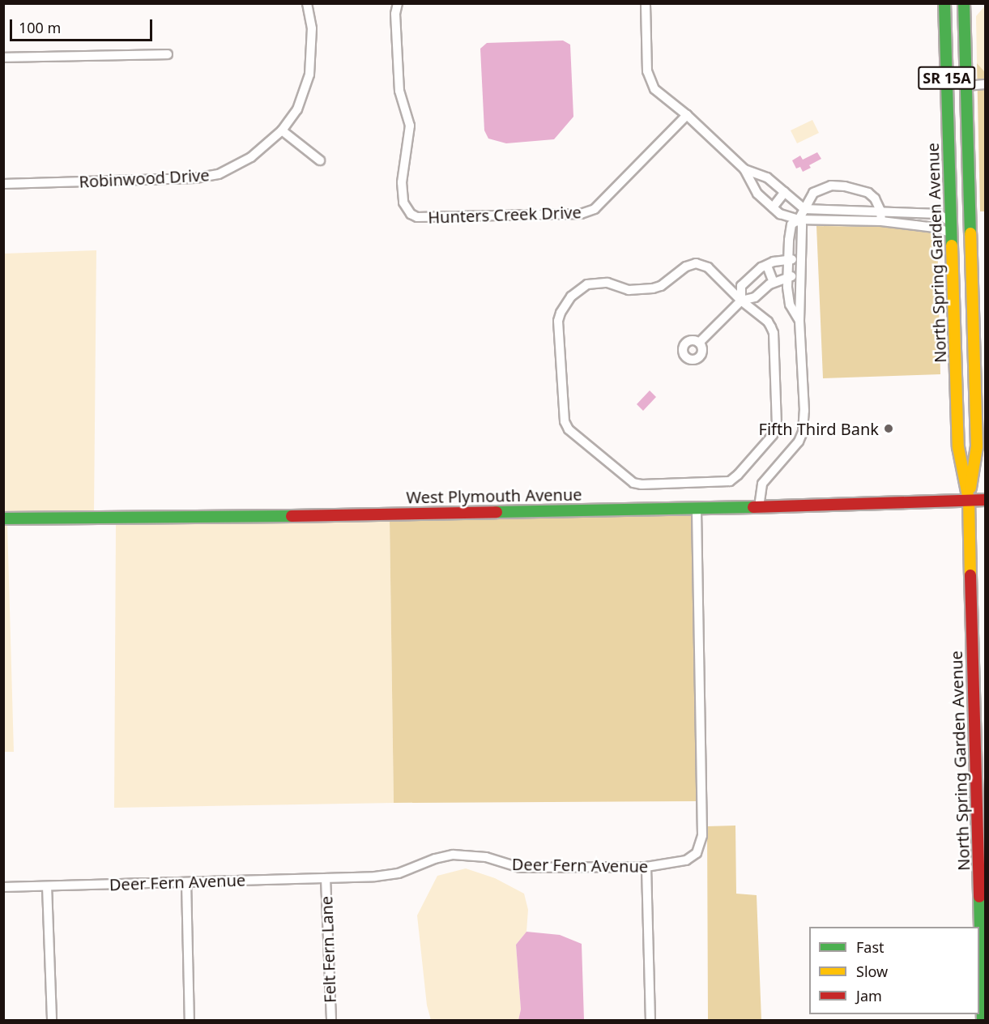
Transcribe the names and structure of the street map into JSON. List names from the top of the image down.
{
  "streets": {
    "main road": ["SR 15A", "North Spring Garden Avenue", "West Plymouth Avenue"],
    "street": [
      "Robinwood Drive",
      "Hunters Creek Drive",
      "Deer Fern Avenue",
      "Felt Fern Lane"
    ]
  },
  "crossings": [
    ["North Spring Garden Avenue", "West Plymouth Avenue"],
    ["West Plymouth Avenue", "Deer Fern Avenue"],
    ["Deer Fern Avenue", "Felt Fern Lane"]
  ],
  "places": ["Fifth Third Bank"],
  "legend": ["Fast", "Slow", "Jam"],
  "scale_bar": "100 m"
}
